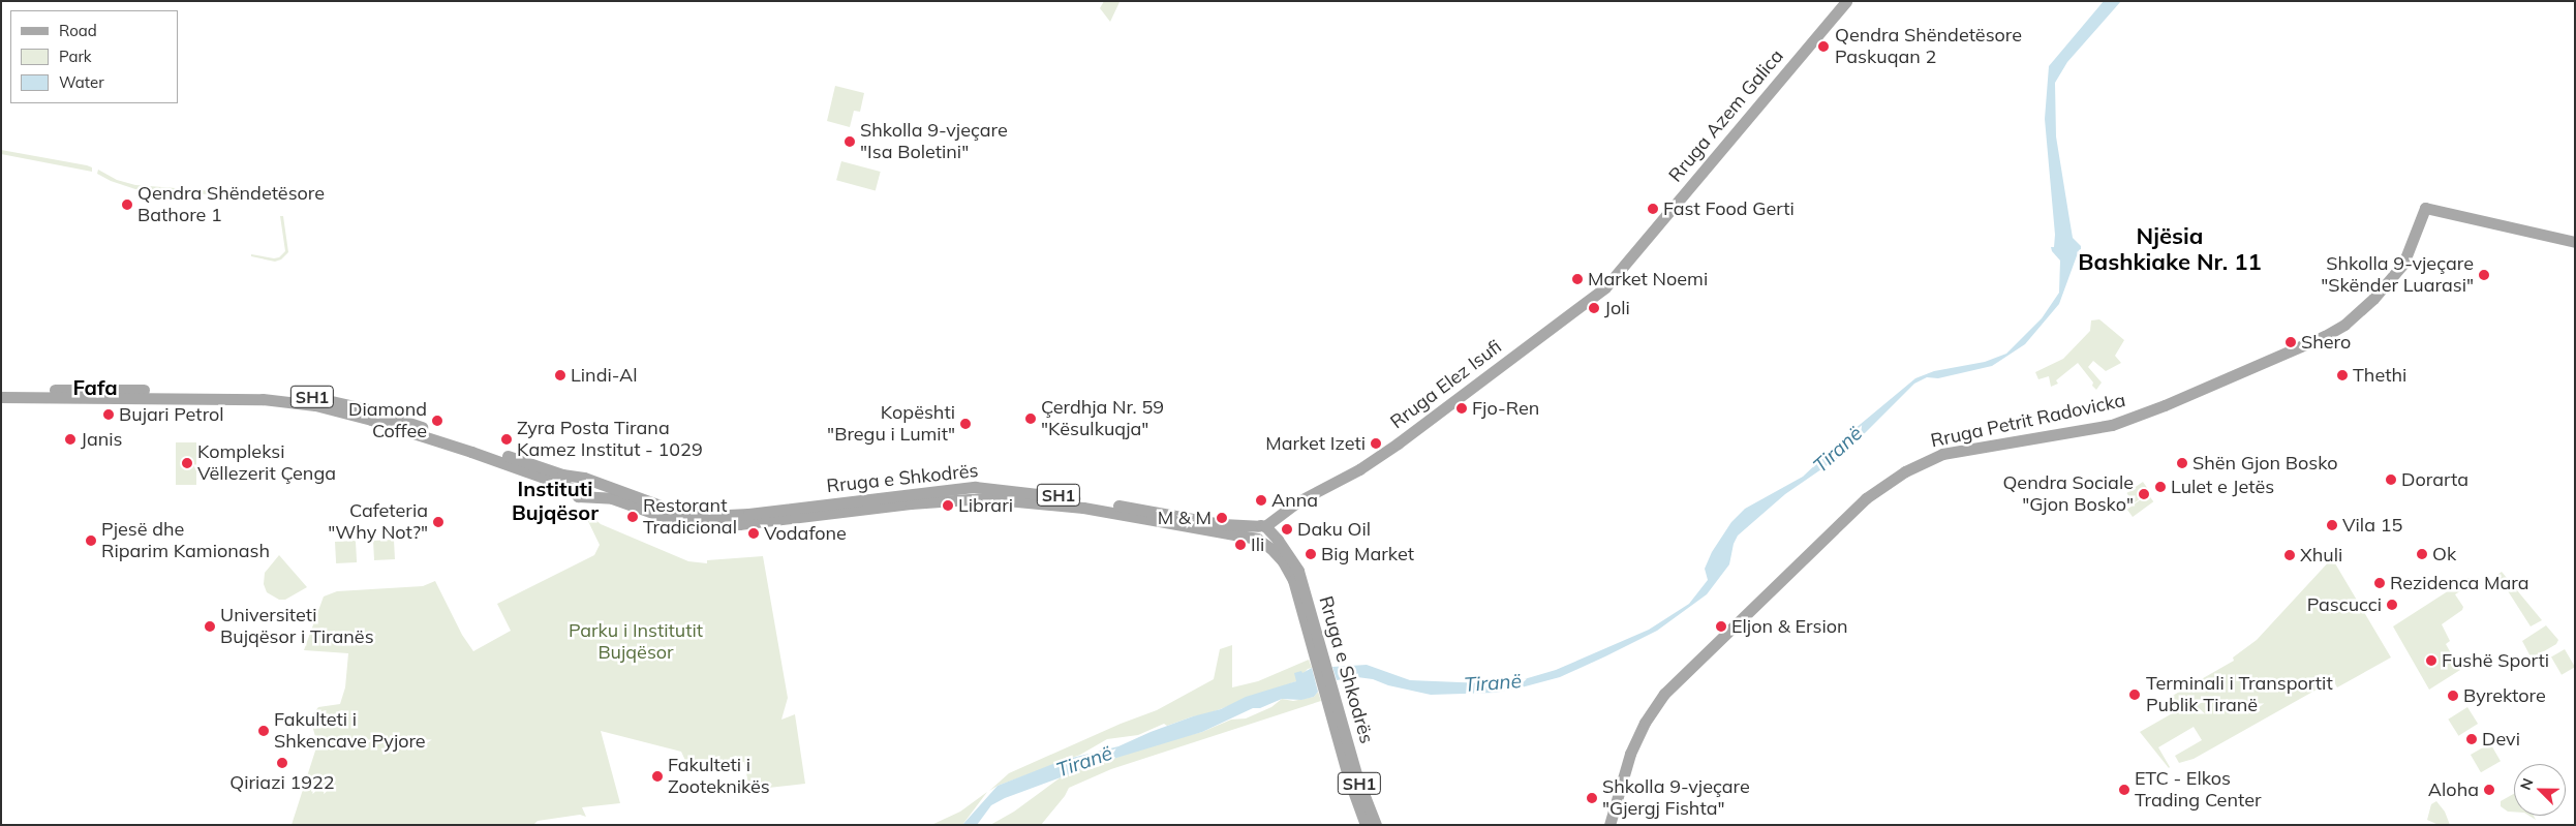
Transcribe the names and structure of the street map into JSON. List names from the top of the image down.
{
  "streets": {
    "main road": [
      "Rruga Azem Galica",
      "Rruga Elez Isufi",
      "SH1",
      "Rruga Petrit Radovicka",
      "Rruga e Shkodrës"
    ]
  },
  "crossings": [
    ["Rruga Azem Galica", "Rruga Elez Isufi"],
    ["Rruga Elez Isufi", "Rruga e Shkodrës"],
    ["SH1", "Rruga e Shkodrës"]
  ],
  "districts": ["Njësia Bashkiake Nr. 11", "Fafa", "Instituti Bujqësor"],
  "water": ["Tiranë"],
  "parks": ["Parku i Institutit Bujqësor"],
  "places": [
    "Qendra Shëndetësore Paskuqan 2",
    "Shkolla 9-vjeçare \"Isa Boletini\"",
    "Qendra Shëndetësore Bathore 1",
    "Fast Food Gerti",
    "Shkolla 9-vjeçare \"Skënder Luarasi\"",
    "Market Noemi",
    "Joli",
    "Shero",
    "Lindi-Al",
    "Thethi",
    "Fjo-Ren",
    "Bujari Petrol",
    "Çerdhja Nr. 59 \"Kësulkuqja\"",
    "Diamond Coffee",
    "Kopështi \"Bregu i Lumit\"",
    "Janis",
    "Zyra Posta Tirana Kamez Institut - 1029",
    "Market Izeti",
    "Kompleksi Vëllezerit Çenga",
    "Shën Gjon Bosko",
    "Dorarta",
    "Lulet e Jetës",
    "Qendra Sociale \"Gjon Bosko\"",
    "Anna",
    "Librari",
    "Restorant Tradicional",
    "M & M",
    "Cafeteria \"Why Not?\"",
    "Vila 15",
    "Daku Oil",
    "Vodafone",
    "Pjesë dhe Riparim Kamionash",
    "Ili",
    "Big Market",
    "Ok",
    "Xhuli",
    "Rezidenca Mara",
    "Pascucci",
    "Universiteti Bujqësor i Tiranës",
    "Eljon & Ersion",
    "Fushë Sporti",
    "Terminali i Transportit Publik Tiranë",
    "Byrektore",
    "Fakulteti i Shkencave Pyjore",
    "Devi",
    "Qiriazi 1922",
    "Fakulteti i Zooteknikës",
    "ETC - Elkos Trading Center",
    "Aloha",
    "Shkolla 9-vjeçare \"Gjergj Fishta\""
  ],
  "legend": ["Road", "Park", "Water"],
  "north": "top left"
}
